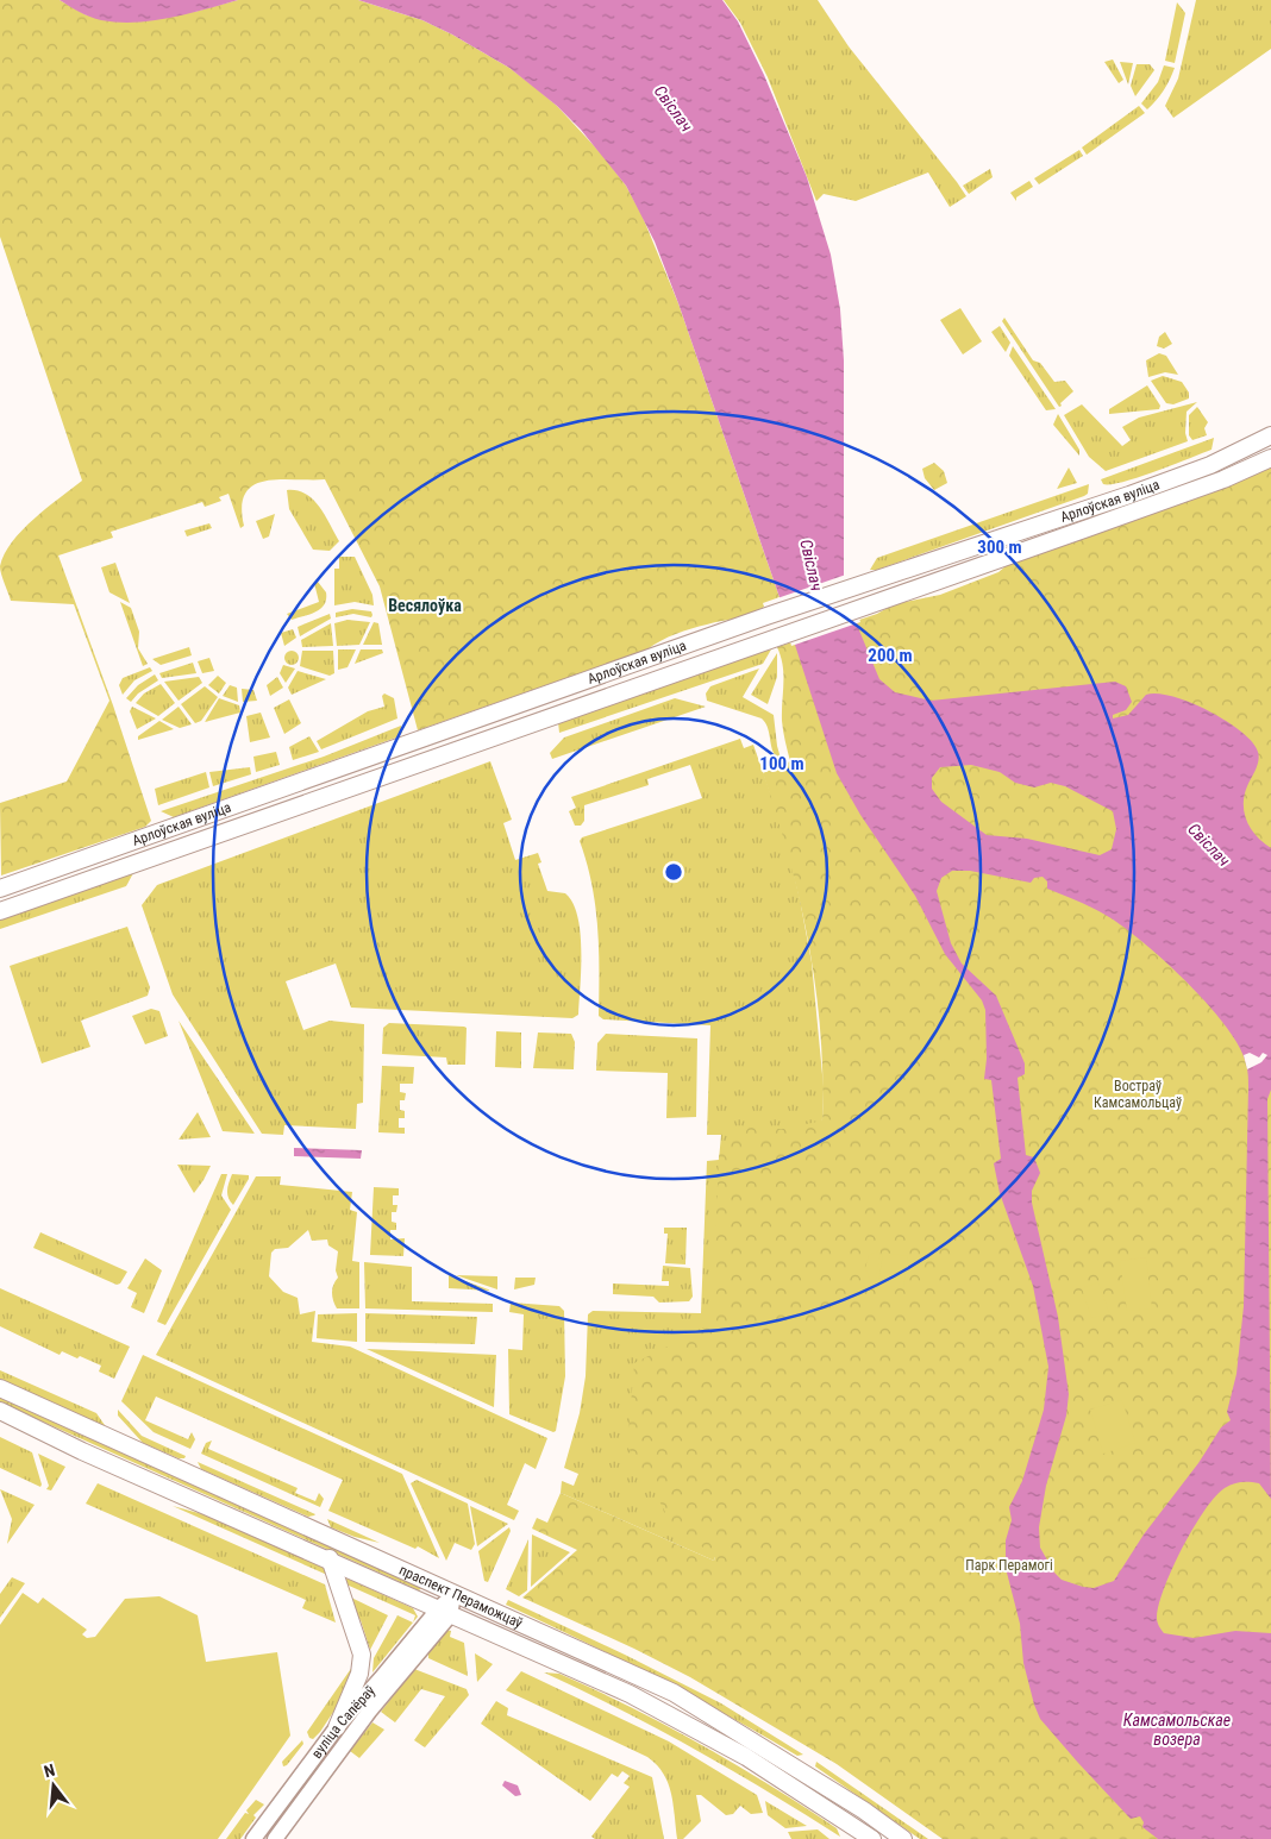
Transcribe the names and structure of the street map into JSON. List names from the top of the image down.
{
  "streets": {
    "main road": ["Арлоўская вуліца", "праспект Пераможцаў", "вуліца Сапёраў"]
  },
  "crossings": [
    ["праспект Пераможцаў", "вуліца Сапёраў"]
  ],
  "districts": ["Весялоўка"],
  "water": ["Свіслач", "Камсамольскае возера"],
  "parks": ["Востраў Камсамольцаў", "Парк Перамогі"],
  "north": "top",
  "rings": ["300 m", "200 m", "100 m"]
}
